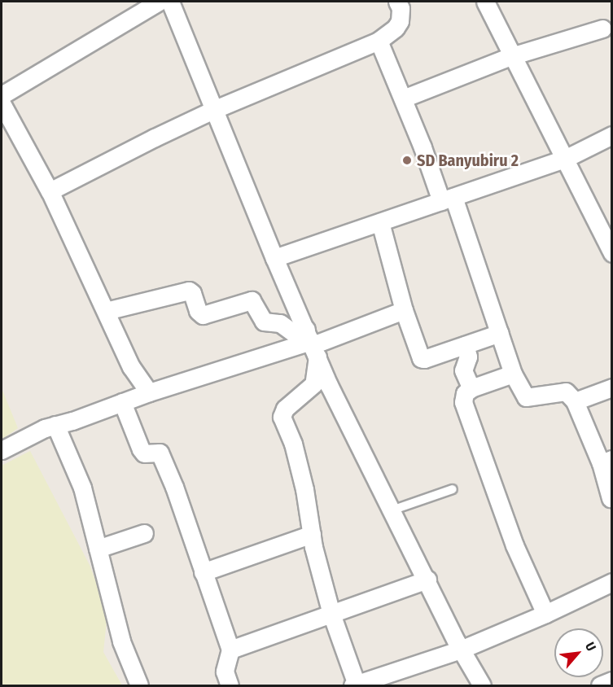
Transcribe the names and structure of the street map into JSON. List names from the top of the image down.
{
  "places": ["SD Banyubiru 2"],
  "north": "top right"
}
